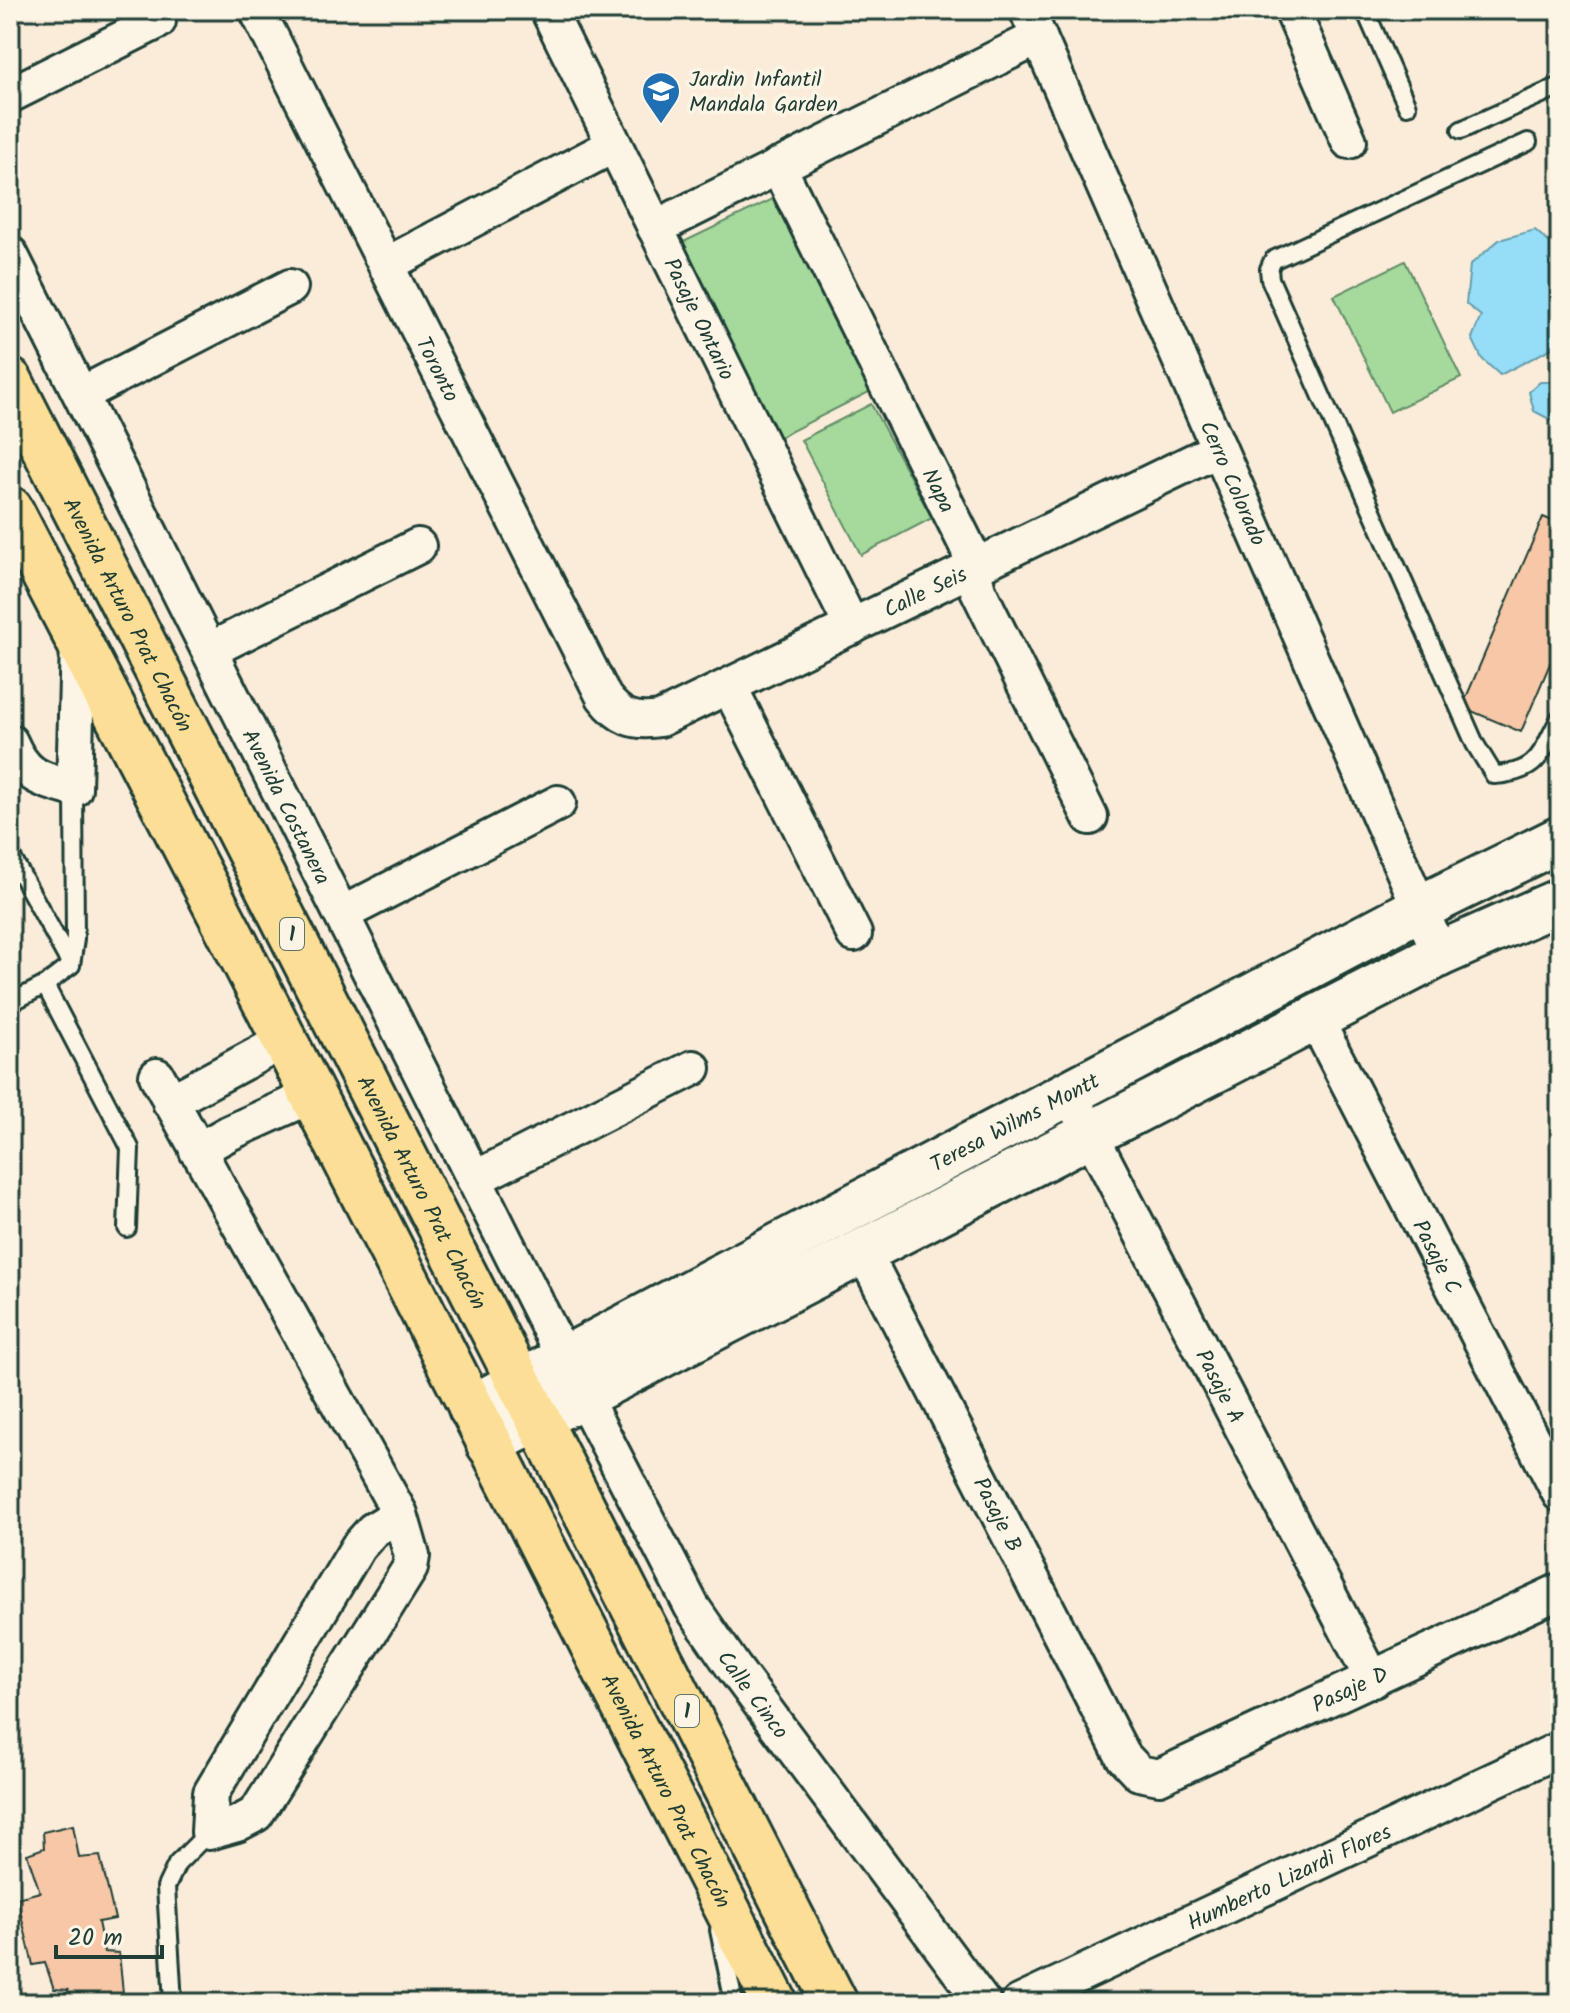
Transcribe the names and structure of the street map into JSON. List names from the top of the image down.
{
  "streets": {
    "main road": ["Avenida Arturo Prat Chacón", "1"],
    "street": [
      "Pasaje Ontario",
      "Toronto",
      "Cerro Colorado",
      "Napa",
      "Calle Seis",
      "Avenida Costanera",
      "Teresa Wilms Montt",
      "Pasaje C",
      "Pasaje A",
      "Pasaje B",
      "Pasaje D",
      "Calle Cinco",
      "Humberto Lizardi Flores"
    ]
  },
  "crossings": [
    ["Pasaje Ontario", "Calle Seis"],
    ["Toronto", "Calle Seis"],
    ["Cerro Colorado", "Calle Seis"],
    ["Cerro Colorado", "Teresa Wilms Montt"],
    ["Napa", "Calle Seis"],
    ["Avenida Arturo Prat Chacón", "Teresa Wilms Montt"],
    ["Avenida Costanera", "Teresa Wilms Montt"],
    ["Avenida Costanera", "Calle Cinco"],
    ["Teresa Wilms Montt", "Pasaje C"],
    ["Teresa Wilms Montt", "Pasaje A"],
    ["Teresa Wilms Montt", "Pasaje B"],
    ["Teresa Wilms Montt", "Calle Cinco"],
    ["Pasaje A", "Pasaje D"],
    ["Pasaje B", "Pasaje D"]
  ],
  "places": {
    "school or university": ["Jardin Infantil Mandala Garden"]
  },
  "scale_bar": "20 m"
}
